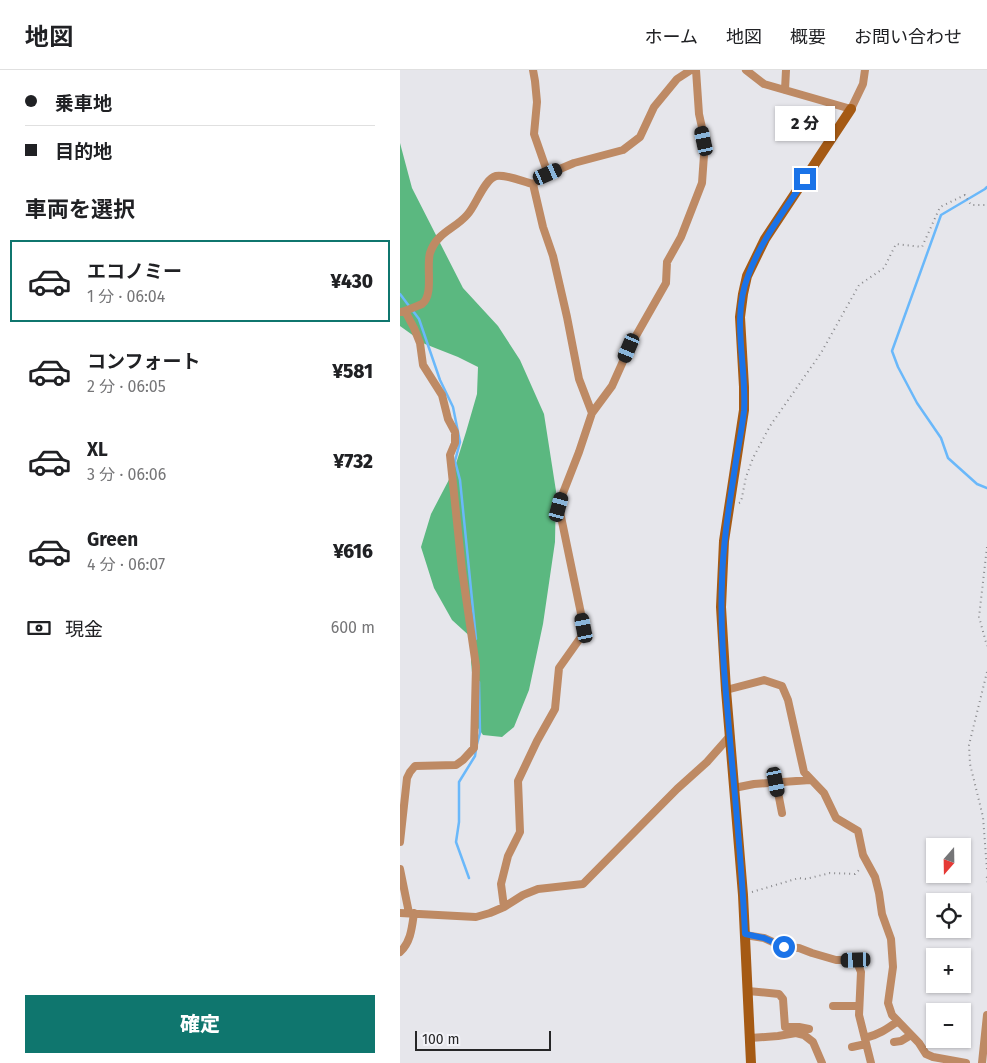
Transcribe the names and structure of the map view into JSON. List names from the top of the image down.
{
  "scale_bar": "100 m",
  "north": "bottom",
  "page": {
    "header": "地図",
    "nav": [
      "ホーム",
      "地図",
      "概要",
      "お問い合わせ"
    ],
    "banner": ["乗車地", "目的地"],
    "bubble": "2 分",
    "heading": "車両を選択",
    "list": [
      {
        "name": "エコノミー",
        "note": "1 分 · 06:04",
        "value": "¥430"
      },
      {
        "name": "コンフォート",
        "note": "2 分 · 06:05",
        "value": "¥581"
      },
      {
        "name": "XL",
        "note": "3 分 · 06:06",
        "value": "¥732"
      },
      {
        "name": "Green",
        "note": "4 分 · 06:07",
        "value": "¥616"
      }
    ],
    "pay": ["現金", "600 m"],
    "map_buttons": ["+", "−"],
    "buttons": "確定",
    "scale": "100 m"
  }
}
